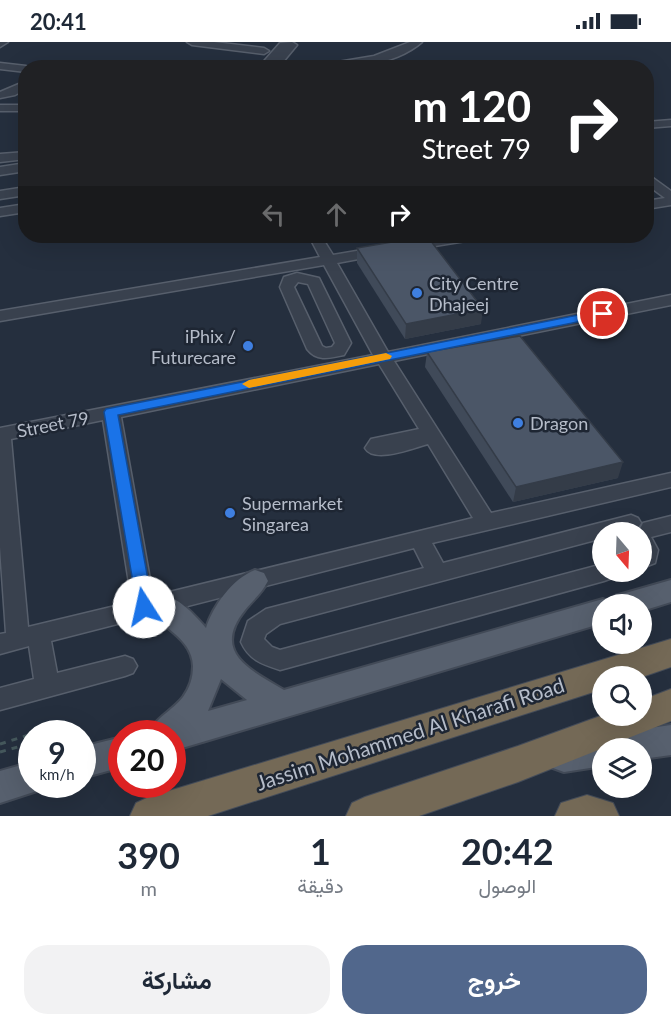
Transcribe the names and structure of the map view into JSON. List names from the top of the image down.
{
  "streets": {
    "highway": ["Jassim Mohammed Al Kharafi Road"],
    "street": ["Street 79"]
  },
  "places": [
    "City Centre Dhajeej",
    "iPhix / Futurecare",
    "Dragon",
    "Supermarket Singarea"
  ],
  "north": "bottom",
  "page": {
    "status": "20:41",
    "turn": ["120 m", "Street 79"],
    "speed": "9 km/h",
    "limit": "20",
    "eta": [
      "20:42",
      "الوصول",
      "1",
      "دقيقة",
      "390",
      "m"
    ],
    "buttons": ["خروج", "مشاركة"]
  }
}
